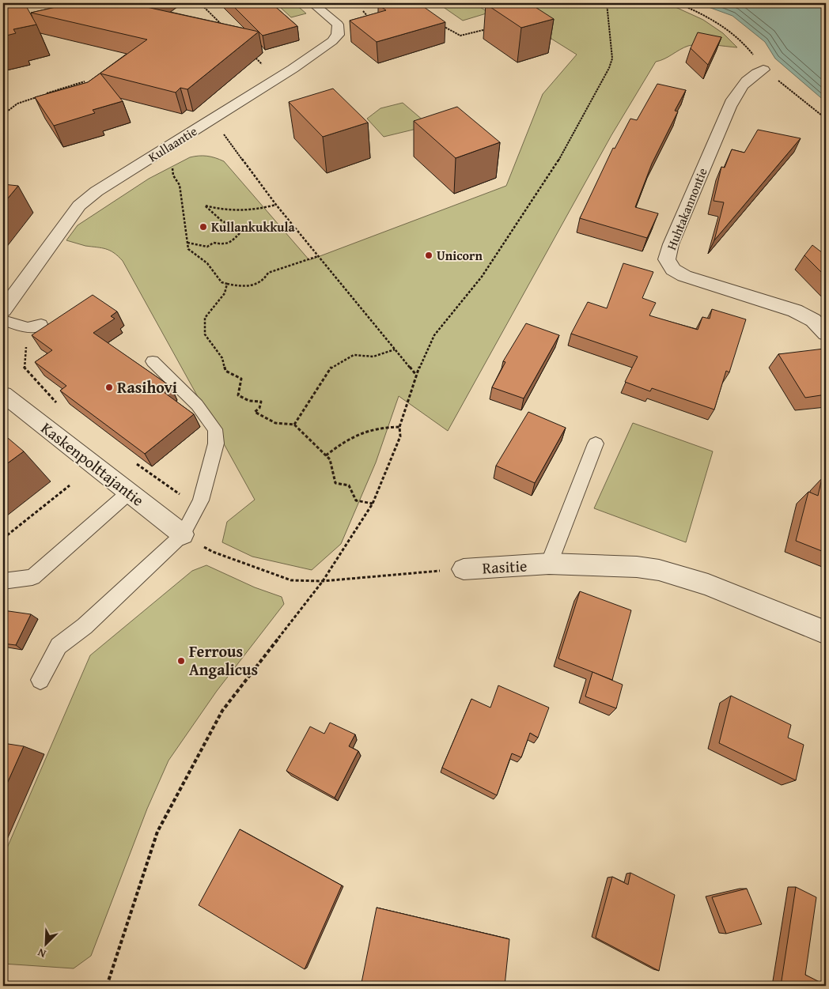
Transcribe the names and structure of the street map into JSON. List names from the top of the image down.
{
  "streets": {
    "street": [
      "Kullaantie",
      "Huhtakannontie",
      "Kaskenpolttajantie",
      "Rasitie"
    ]
  },
  "crossings": [
    ["Kaskenpolttajantie", "Rasitie"]
  ],
  "places": [
    "Kullankukkula",
    "Unicorn",
    "Rasihovi",
    "Ferrous Angalicus"
  ],
  "north": "bottom left"
}
